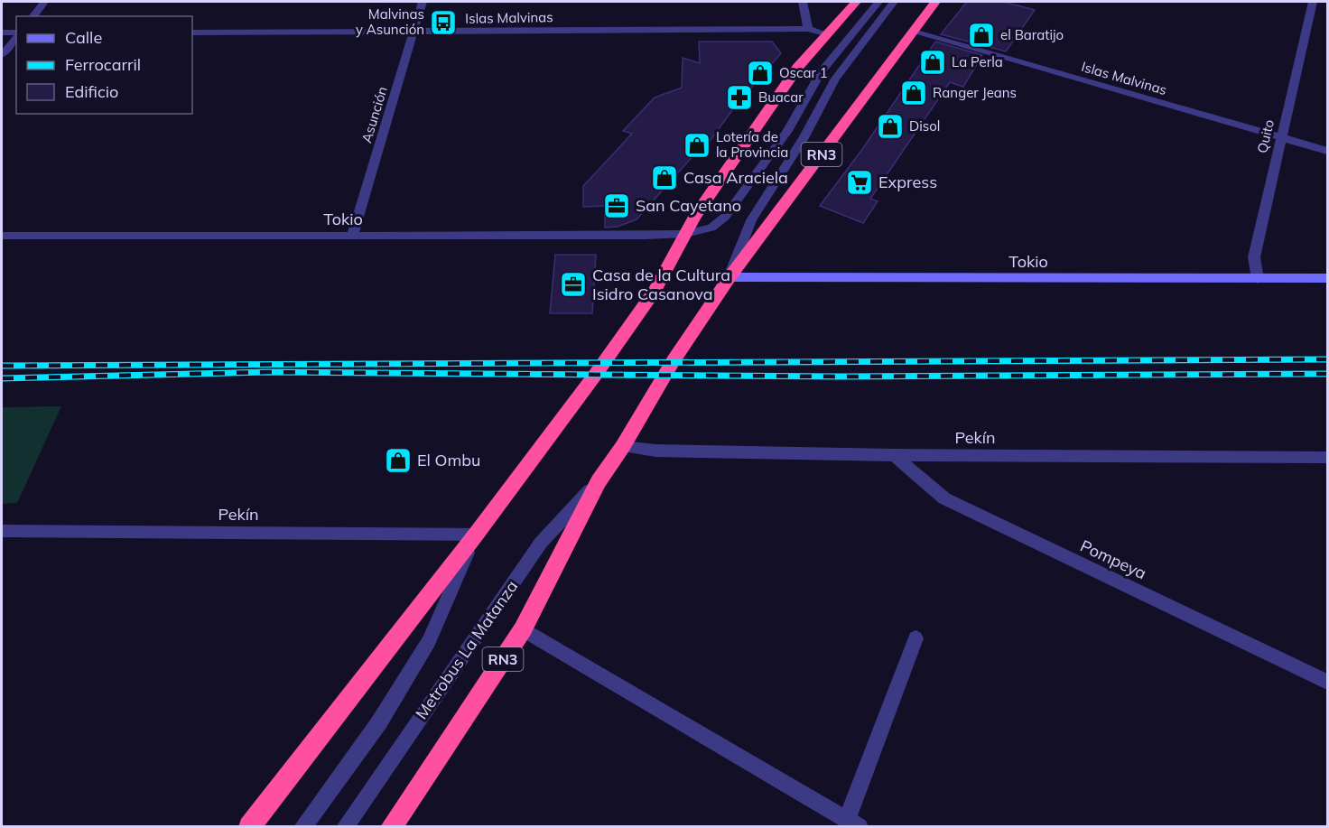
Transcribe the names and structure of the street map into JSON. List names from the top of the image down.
{
  "streets": {
    "highway": ["RN3"],
    "street": [
      "Islas Malvinas",
      "Asunción",
      "Quito",
      "Tokio",
      "Pekín",
      "Pompeya",
      "Metrobus La Matanza"
    ]
  },
  "crossings": [
    ["Islas Malvinas", "Asunción"],
    ["Islas Malvinas", "Quito"],
    ["Islas Malvinas", "RN3"],
    ["Asunción", "Tokio"],
    ["Quito", "Tokio"],
    ["RN3", "Tokio"],
    ["RN3", "Pekín"],
    ["RN3", "Metrobus La Matanza"],
    ["Pekín", "Pompeya"],
    ["Pekín", "Metrobus La Matanza"]
  ],
  "places": {
    "bus stop": ["Malvinas y Asunción"],
    "shop": [
      "el Baratijo",
      "La Perla",
      "Oscar 1",
      "Ranger Jeans",
      "Disol",
      "Lotería de la Provincia",
      "Casa Araciela",
      "El Ombu"
    ],
    "pharmacy": ["Buacar"],
    "supermarket": ["Express"],
    "office": ["San Cayetano", "Casa de la Cultura Isidro Casanova"]
  },
  "legend": ["Calle", "Ferrocarril", "Edificio"]
}
